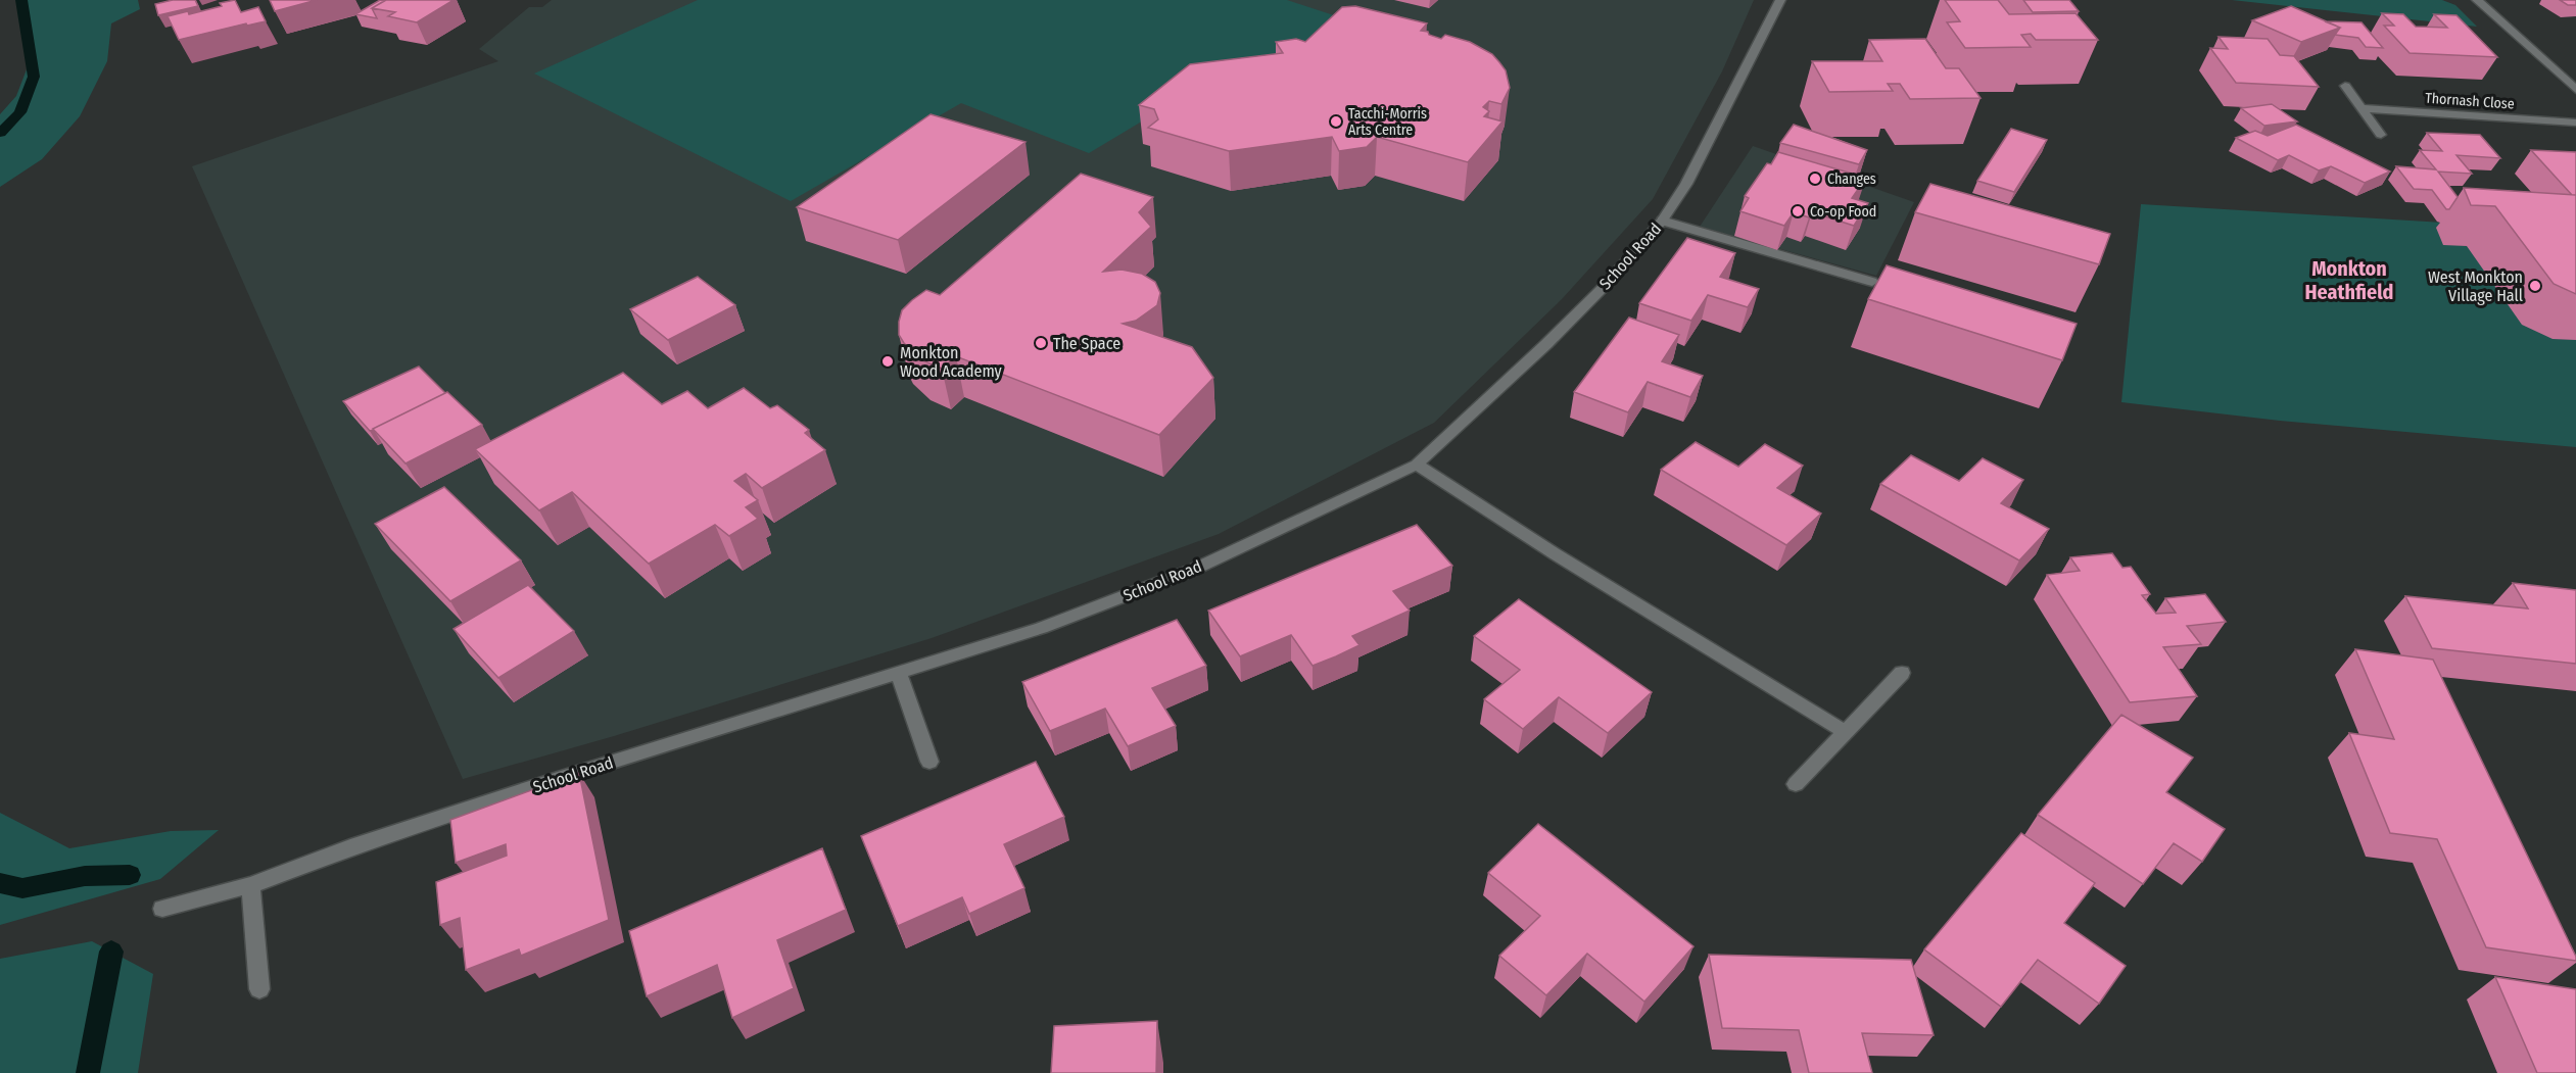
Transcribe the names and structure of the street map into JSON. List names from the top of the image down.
{
  "streets": {
    "street": ["Thornash Close", "School Road"]
  },
  "districts": ["Monkton Heathfield"],
  "places": [
    "Tacchi-Morris Arts Centre",
    "Changes",
    "Co-op Food",
    "West Monkton Village Hall",
    "The Space",
    "Monkton Wood Academy"
  ]
}
